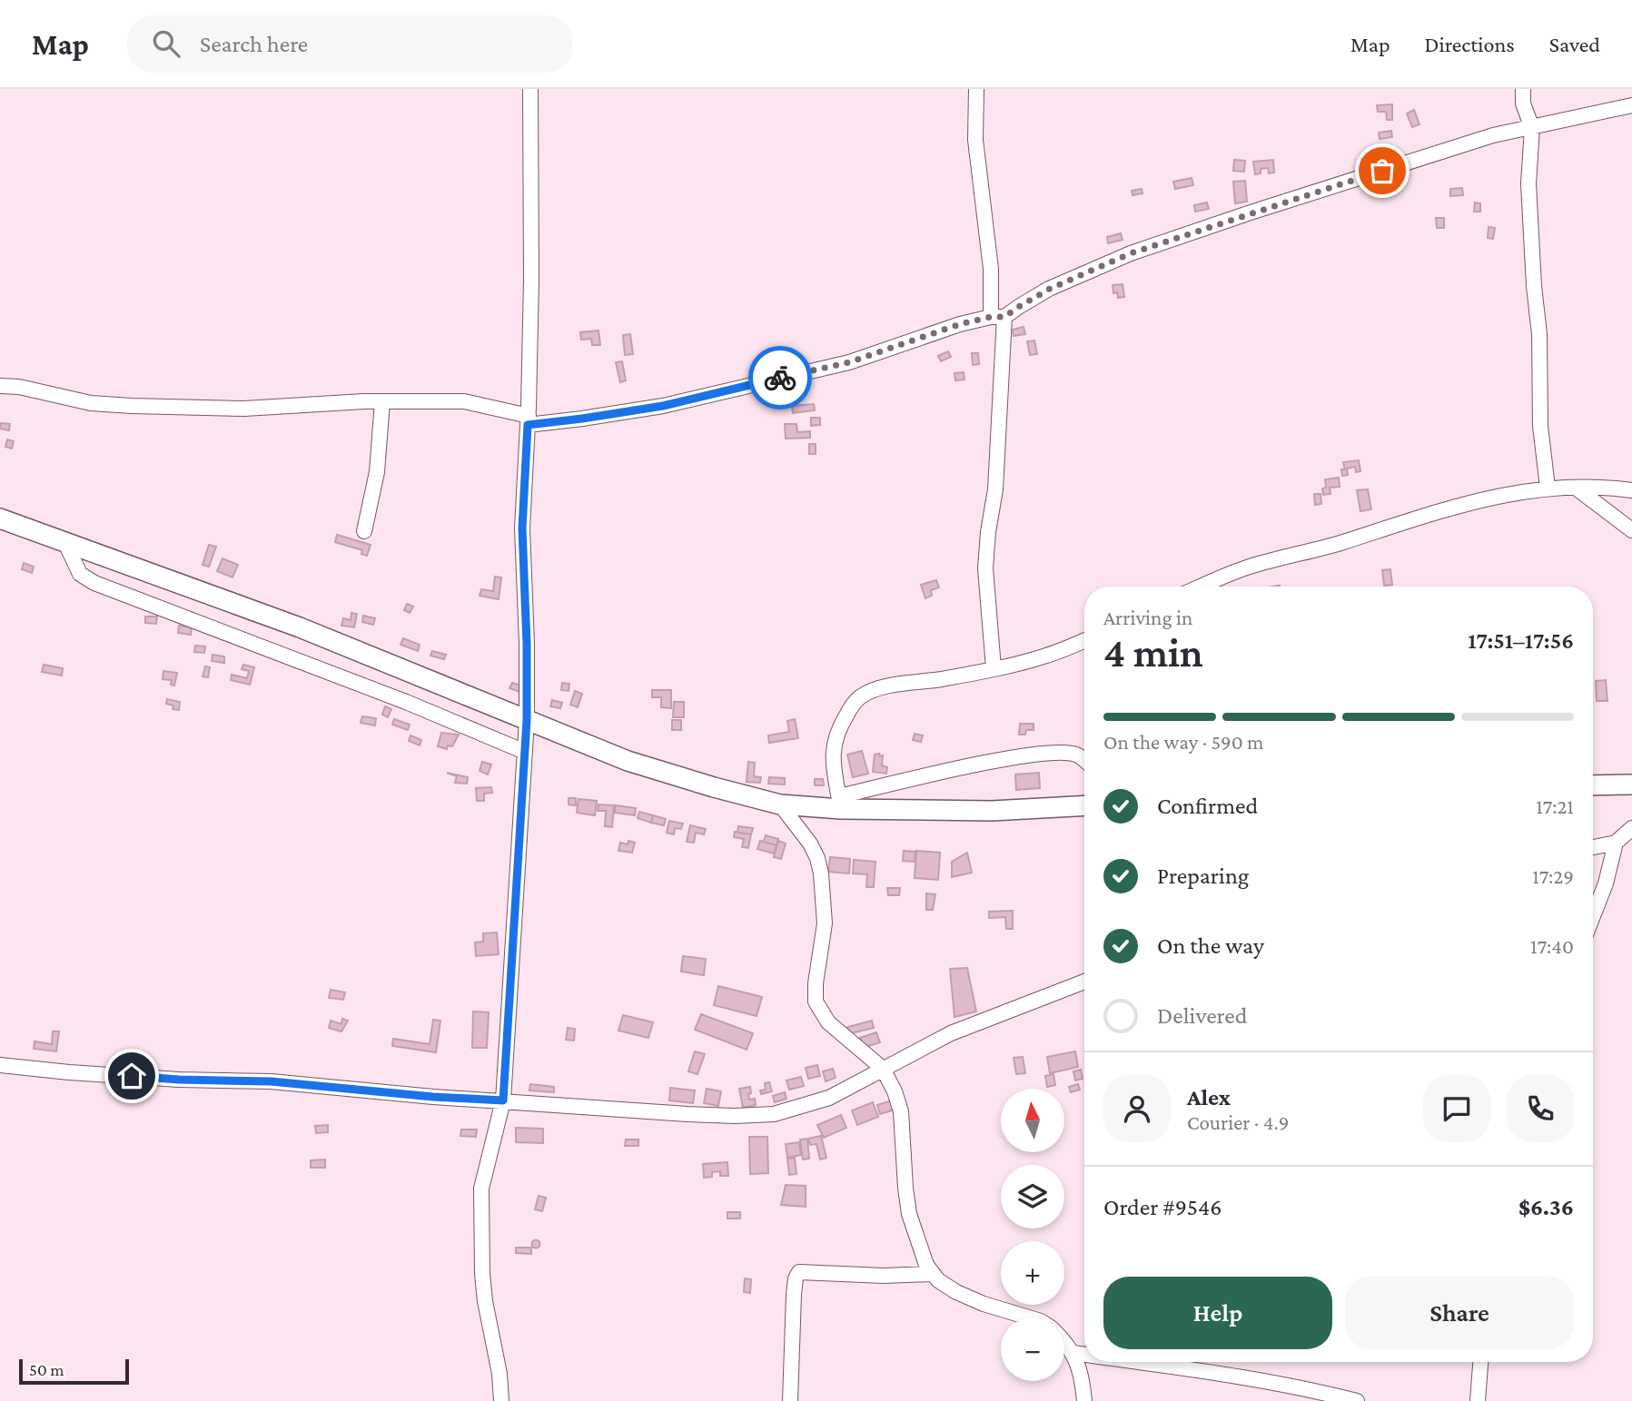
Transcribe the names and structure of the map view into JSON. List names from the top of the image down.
{
  "scale_bar": "50 m",
  "north": "top",
  "page": {
    "header": "Map",
    "search": "Search here",
    "nav": ["Map", "Directions", "Saved"],
    "heading": ["4 min", "Arriving in", "17:51–17:56"],
    "panel": [
      "Alex",
      "Courier · 4.9",
      "Order #9546",
      "$6.36"
    ],
    "bar": "On the way · 590 m",
    "list": [
      ["Confirmed", "17:21"],
      ["Preparing", "17:29"],
      ["On the way", "17:40"],
      "Delivered"
    ],
    "map_buttons": ["+", "−"],
    "buttons": ["Help", "Share"],
    "scale": "50 m"
  }
}
